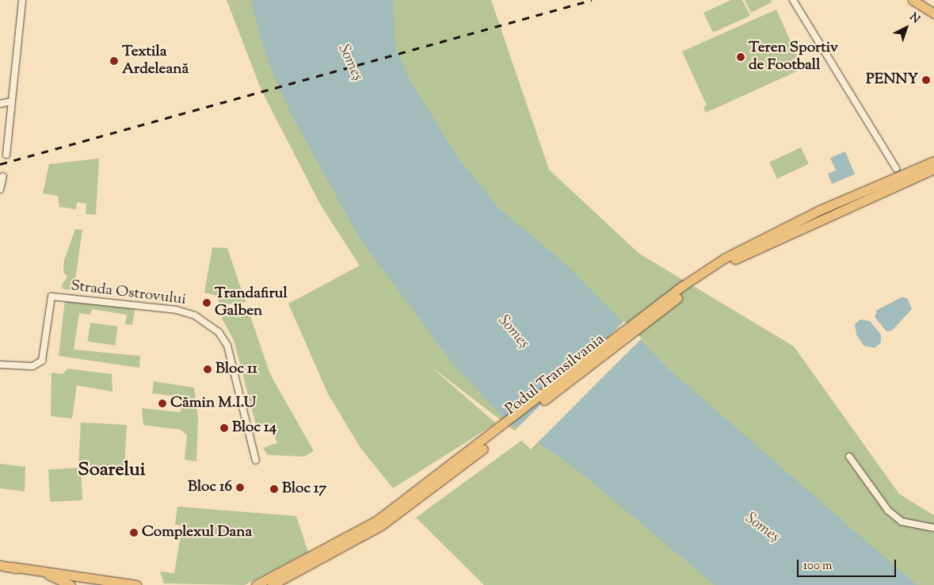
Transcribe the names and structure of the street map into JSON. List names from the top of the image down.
{
  "streets": {
    "main road": ["Podul Transilvania"],
    "street": ["Strada Ostrovului"]
  },
  "districts": ["Soarelui"],
  "water": ["Someș"],
  "places": [
    "Teren Sportiv de Football",
    "Textila Ardeleană",
    "PENNY",
    "Trandafirul Galben",
    "Bloc 11",
    "Cămin M.I.U",
    "Bloc 14",
    "Bloc 16",
    "Bloc 17",
    "Complexul Dana"
  ],
  "scale_bar": "100 m",
  "north": "top right"
}
